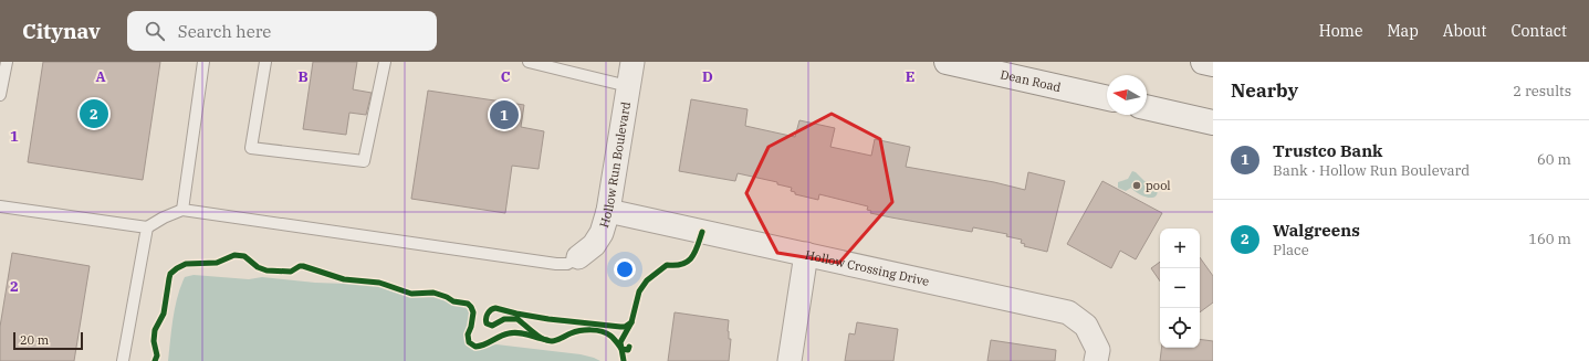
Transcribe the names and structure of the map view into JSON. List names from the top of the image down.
{
  "streets": {
    "main road": ["Dean Road"],
    "street": ["Hollow Run Boulevard", "Hollow Crossing Drive"]
  },
  "crossings": [
    ["Hollow Run Boulevard", "Hollow Crossing Drive"]
  ],
  "places": ["pool"],
  "scale_bar": "20 m",
  "north": "left",
  "page": {
    "header": "Citynav",
    "search": "Search here",
    "nav": [
      "Home",
      "Map",
      "About",
      "Contact"
    ],
    "heading": ["Nearby", "2 results"],
    "pins": ["2", "1"],
    "list": [
      {
        "mark": "1",
        "name": "Trustco Bank",
        "note": "Bank · Hollow Run Boulevard",
        "value": "60 m"
      },
      {
        "mark": "2",
        "name": "Walgreens",
        "note": "Place",
        "value": "160 m"
      }
    ],
    "map_buttons": ["+", "−"],
    "scale": "20 m"
  },
  "grid": {
    "columns": [
      "A",
      "B",
      "C",
      "D",
      "E"
    ],
    "rows": ["1", "2"]
  }
}
